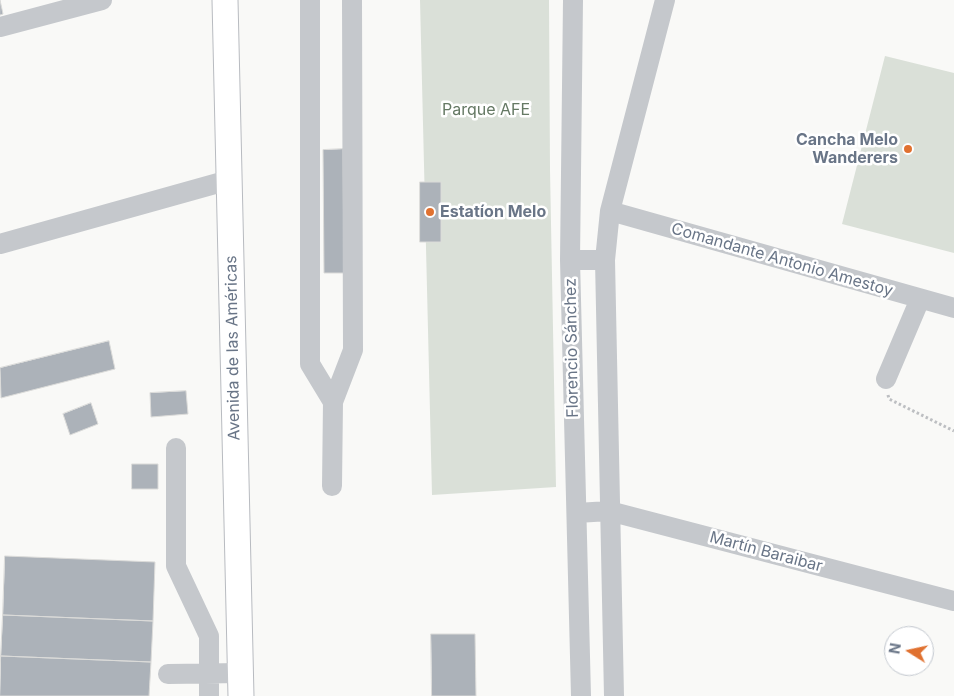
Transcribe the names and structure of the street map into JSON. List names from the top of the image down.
{
  "streets": {
    "main road": ["Avenida de las Américas"],
    "street": ["Comandante Antonio Amestoy", "Florencio Sánchez", "Martín Baraibar"]
  },
  "crossings": [
    ["Florencio Sánchez", "Martín Baraibar"]
  ],
  "parks": ["Parque AFE"],
  "places": ["Cancha Melo Wanderers", "Estatíon Melo"],
  "north": "left"
}
